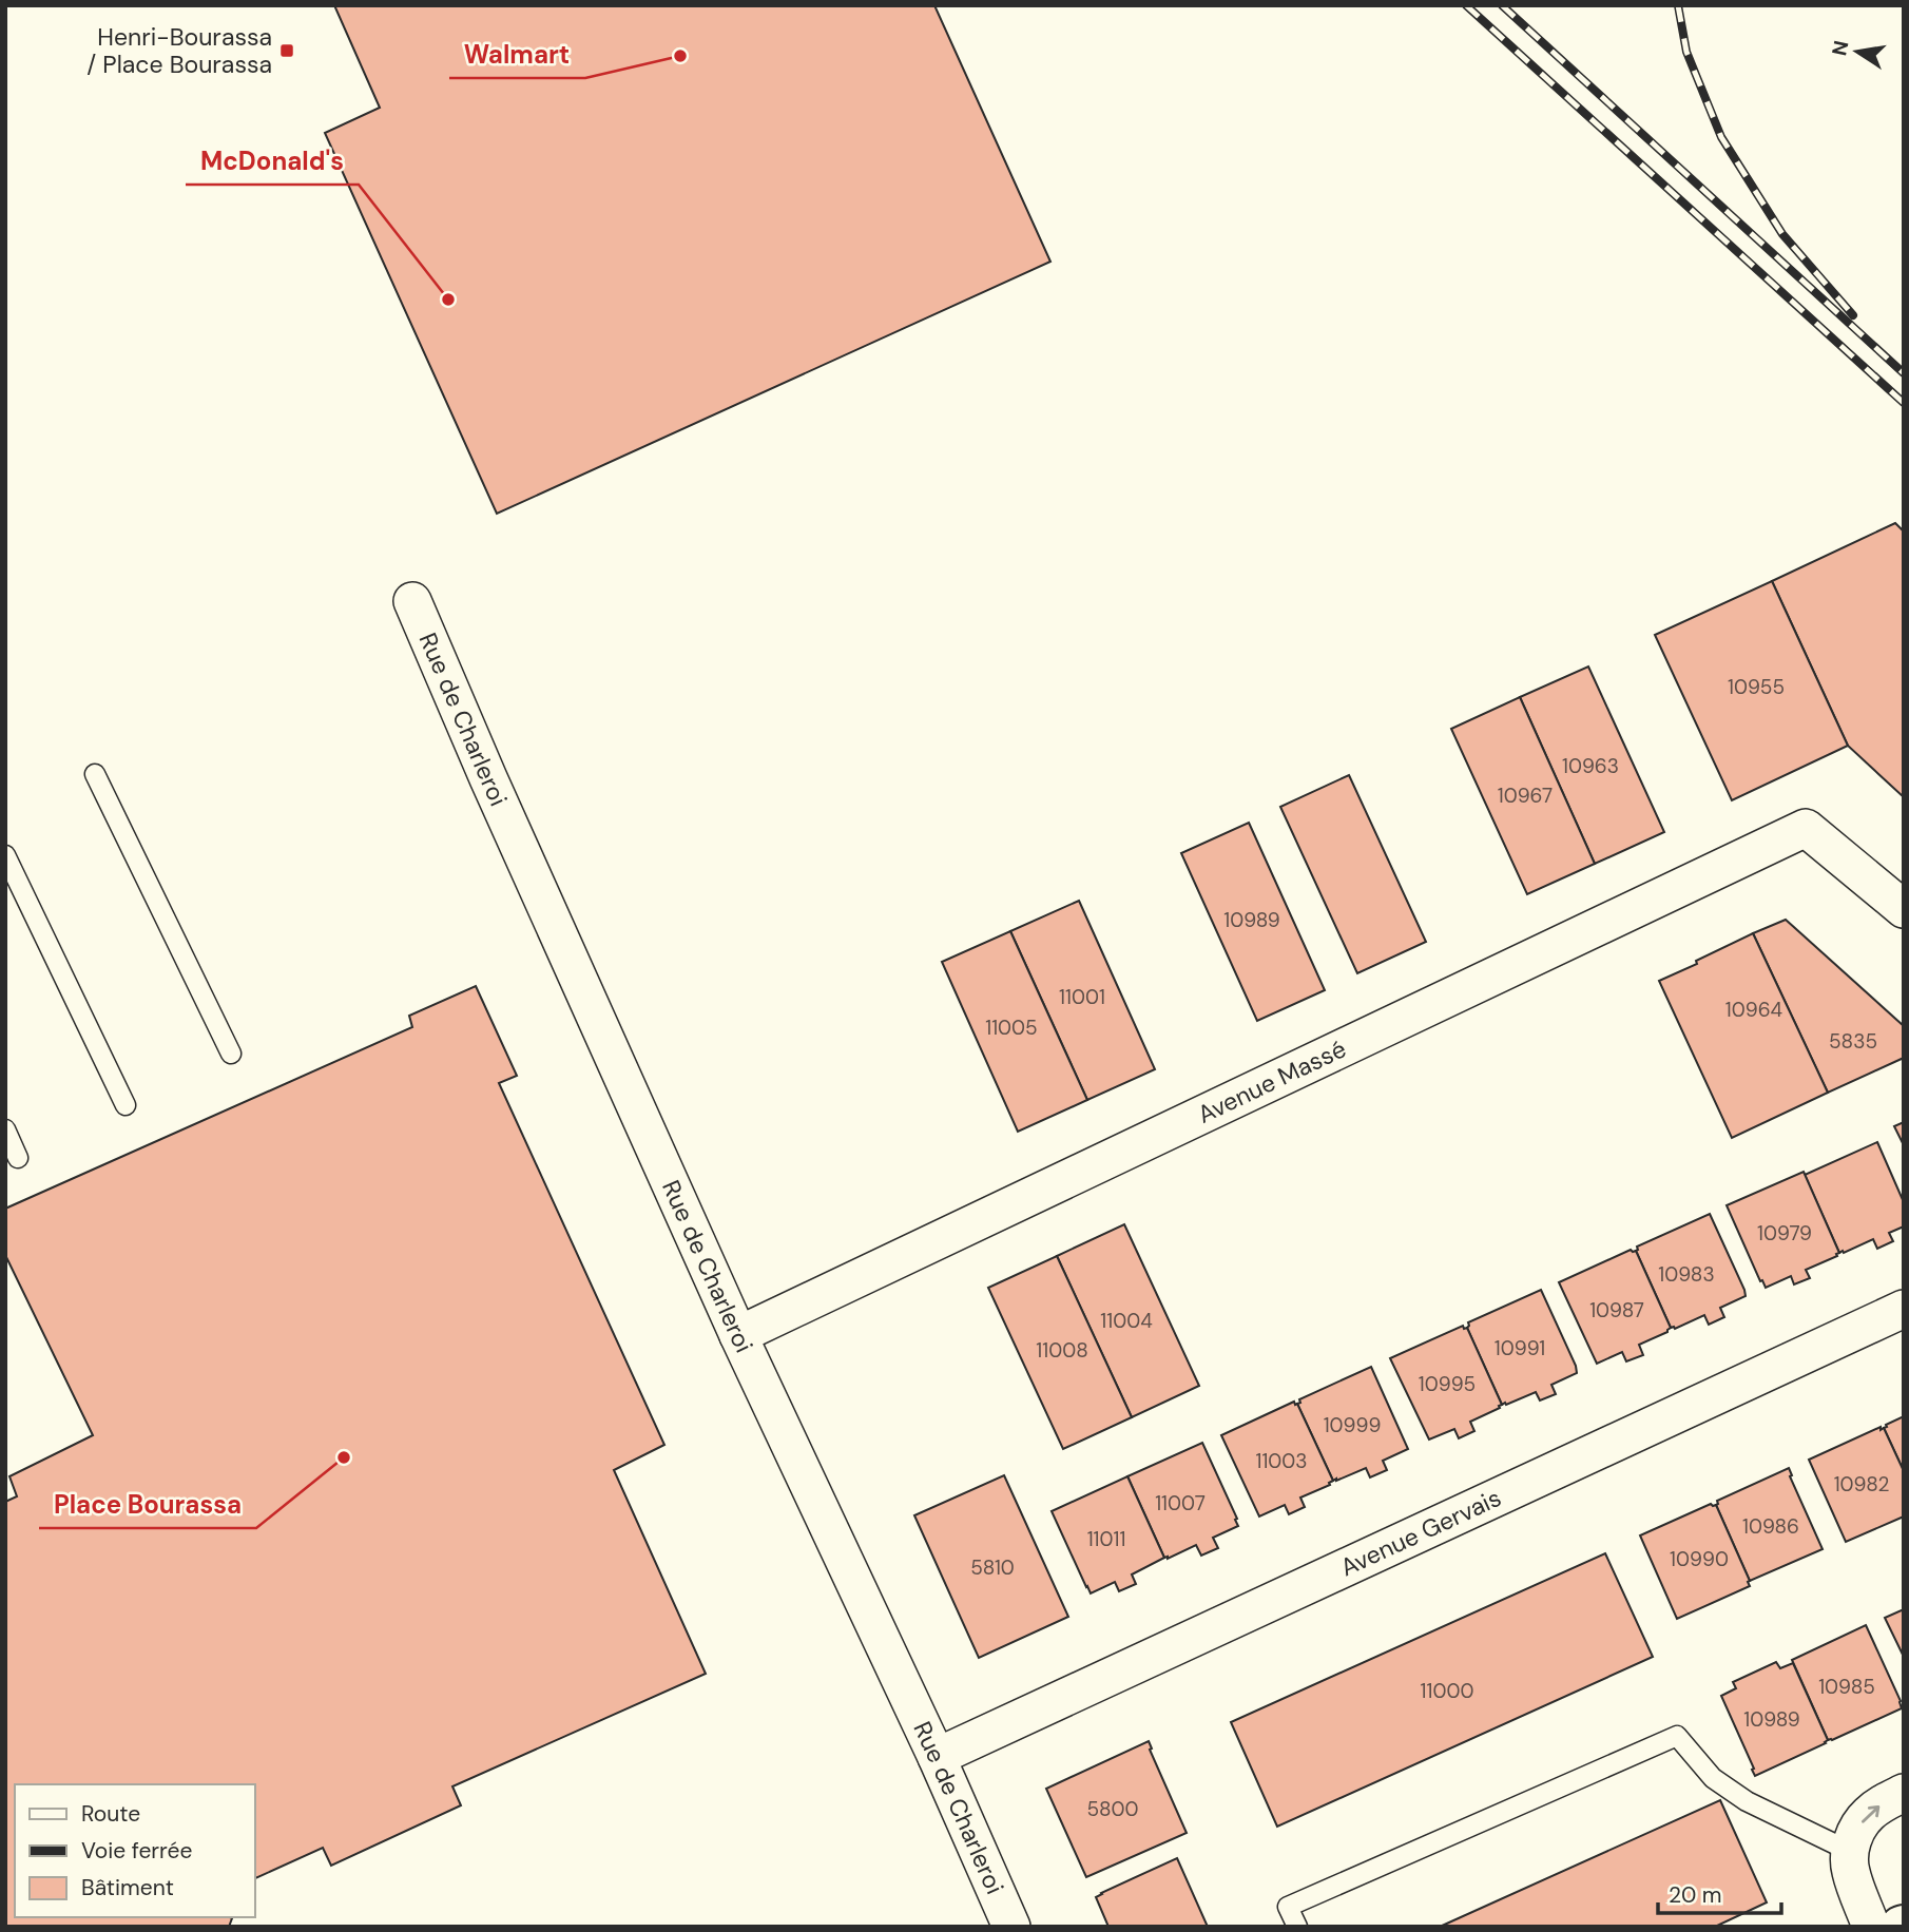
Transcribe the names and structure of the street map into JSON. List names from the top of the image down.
{
  "streets": {
    "street": ["Rue de Charleroi", "Avenue Massé", "Avenue Gervais"]
  },
  "crossings": [
    ["Rue de Charleroi", "Avenue Massé"],
    ["Rue de Charleroi", "Avenue Gervais"]
  ],
  "places": {
    "transit": ["Henri-Bourassa / Place Bourassa"],
    "other": ["Walmart", "McDonald's", "Place Bourassa"]
  },
  "house_numbers": [
    "10955",
    "10963",
    "10967",
    "10989",
    "11001",
    "10964",
    "11005",
    "5835",
    "10979",
    "10983",
    "10987",
    "11004",
    "10991",
    "11008",
    "10995",
    "10999",
    "11003",
    "10982",
    "11007",
    "10986",
    "11011",
    "10990",
    "5810",
    "10985",
    "11000",
    "10989",
    "5800"
  ],
  "legend": ["Route", "Voie ferrée", "Bâtiment"],
  "scale_bar": "20 m",
  "north": "left"
}
